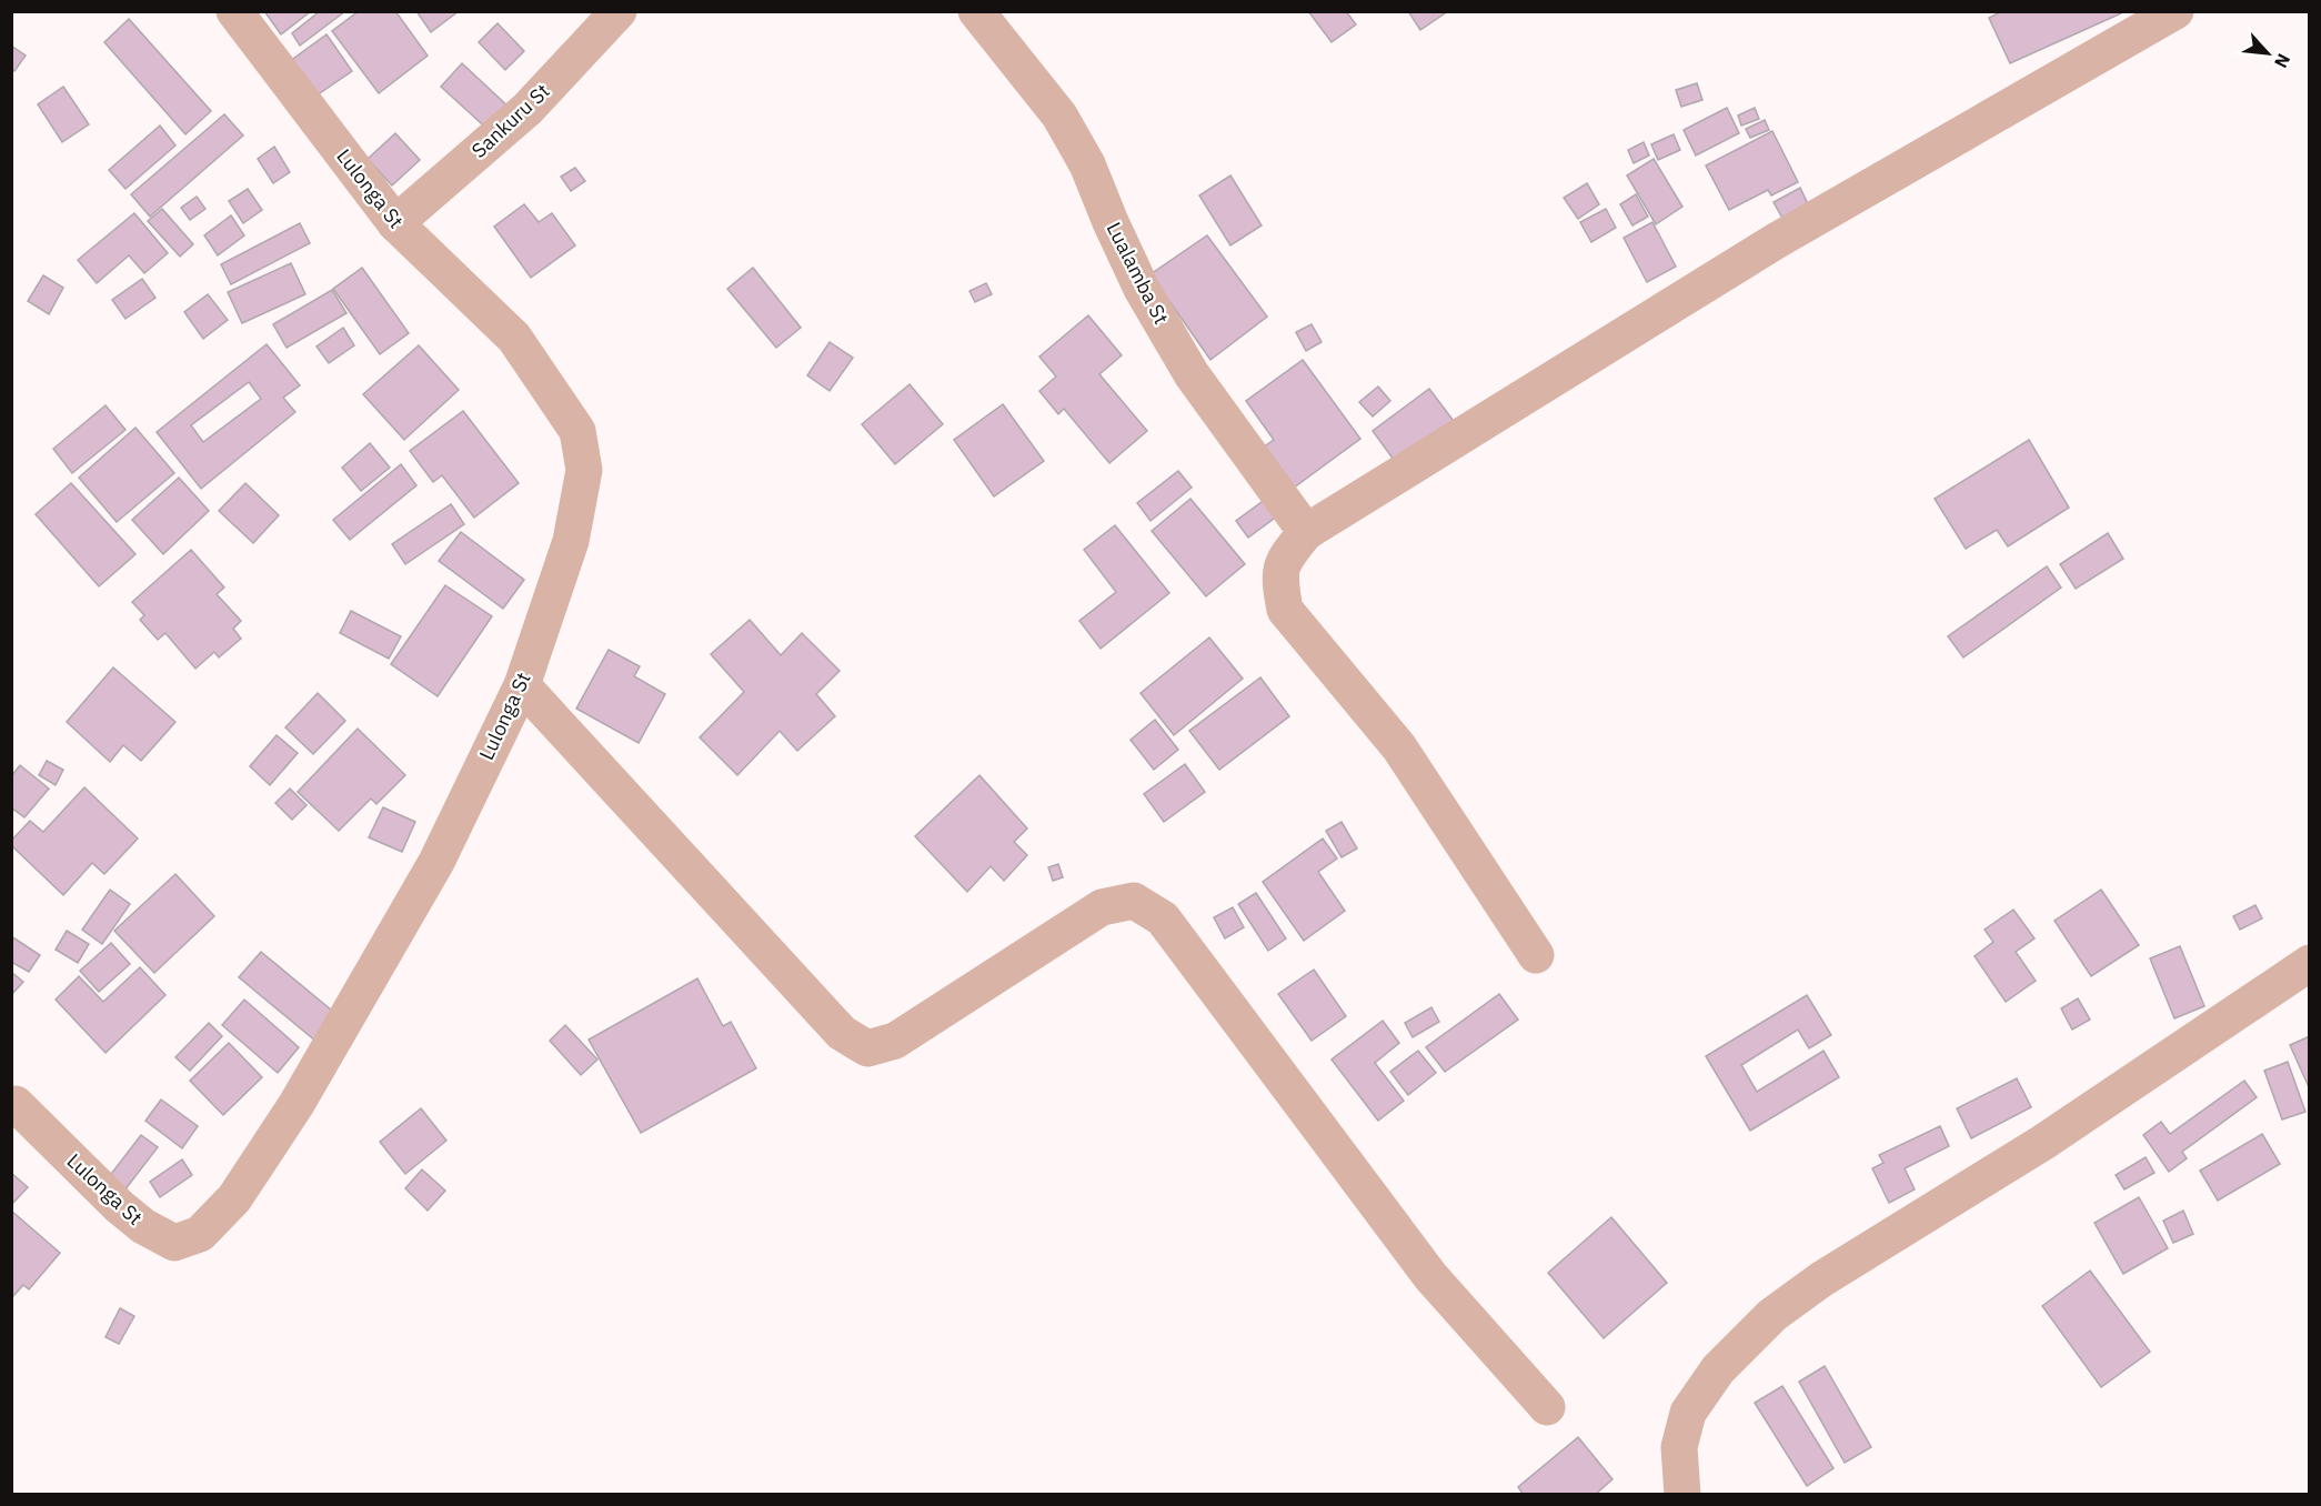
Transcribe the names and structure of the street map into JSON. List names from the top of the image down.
{
  "streets": {
    "street": ["Sankuru St", "Lulonga St", "Lualamba St"]
  },
  "crossings": [
    ["Sankuru St", "Lulonga St"]
  ],
  "north": "bottom right"
}
